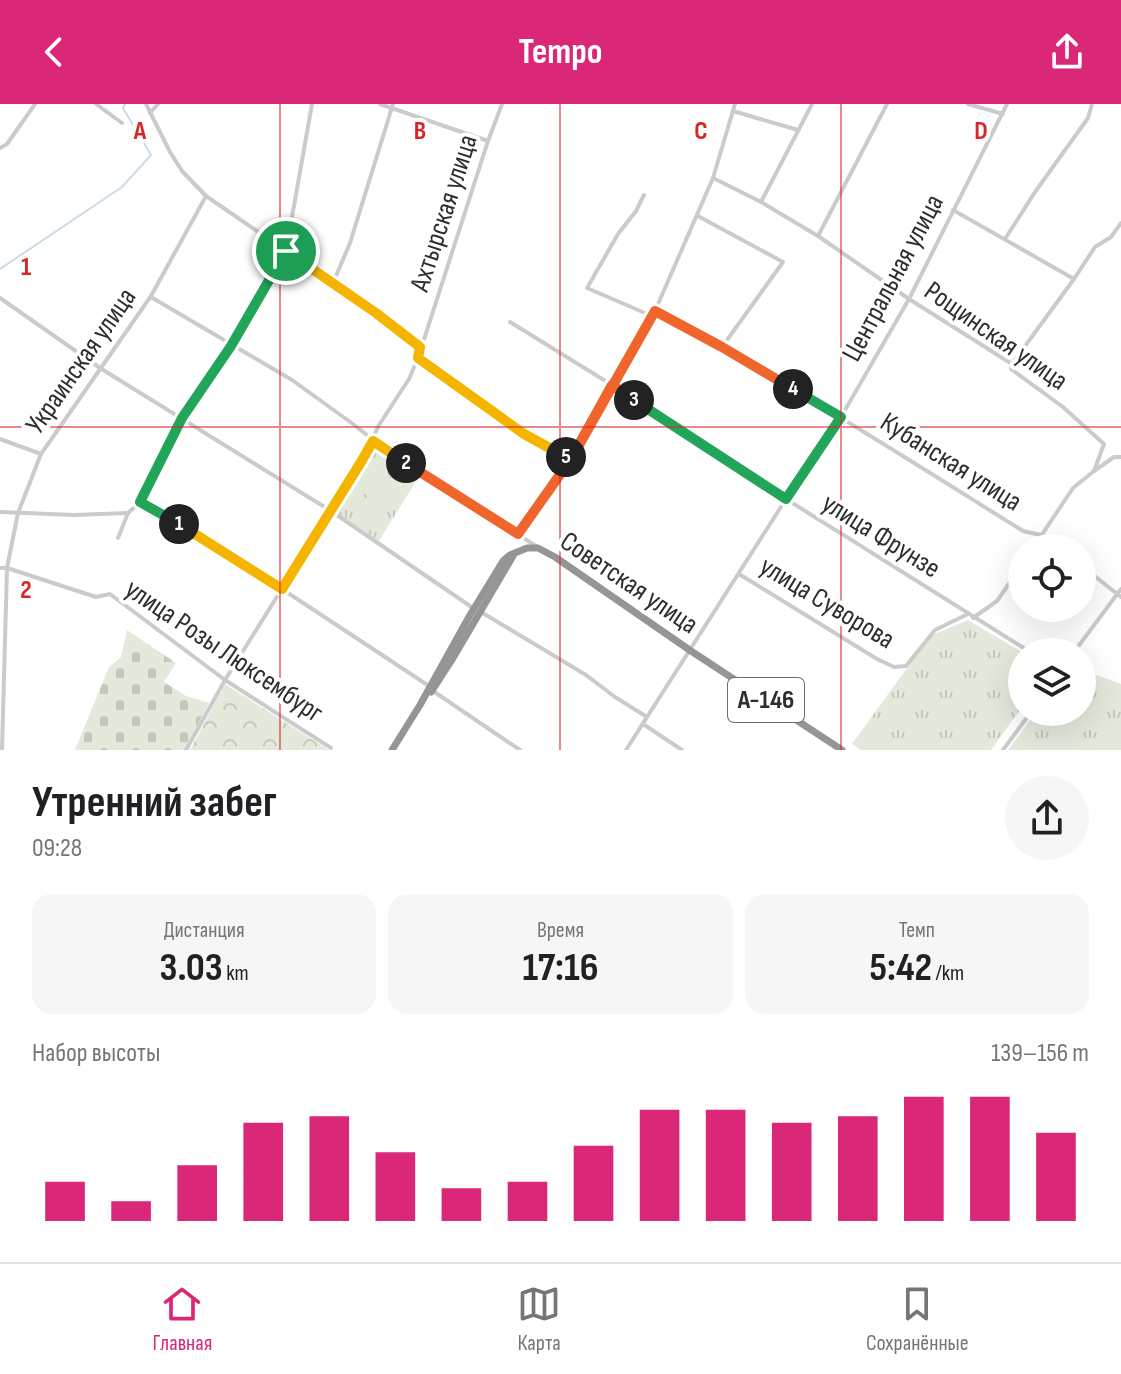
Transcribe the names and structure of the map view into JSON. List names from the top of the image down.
{
  "streets": {
    "highway": ["Советская улица", "А-146"],
    "street": [
      "Ахтырская улица",
      "Центральная улица",
      "Рощинская улица",
      "Украинская улица",
      "Кубанская улица",
      "улица Фрунзе",
      "улица Суворова",
      "улица Розы Люксембург"
    ]
  },
  "crossings": [
    ["Ахтырская улица", "Советская улица"],
    ["Ахтырская улица", "улица Розы Люксембург"],
    ["Центральная улица", "Рощинская улица"],
    ["Центральная улица", "Кубанская улица"],
    ["Центральная улица", "улица Фрунзе"],
    ["Центральная улица", "Советская улица"],
    ["Центральная улица", "улица Суворова"],
    ["Украинская улица", "Советская улица"],
    ["Украинская улица", "улица Розы Люксембург"],
    ["улица Фрунзе", "улица Суворова"]
  ],
  "page": {
    "header": "Tempo",
    "pins": [
      "4",
      "3",
      "5",
      "2",
      "1"
    ],
    "heading": ["Утренний забег", "09:28"],
    "stats": [
      ["Дистанция", "3.03 km"],
      ["Время", "17:16"],
      ["Темп", "5:42 /km"]
    ],
    "chart": ["Набор высоты", "139–156 m"],
    "tabs": ["Главная", "Карта", "Сохранённые"]
  },
  "grid": {
    "columns": [
      "A",
      "B",
      "C",
      "D"
    ],
    "rows": ["1", "2"]
  }
}
